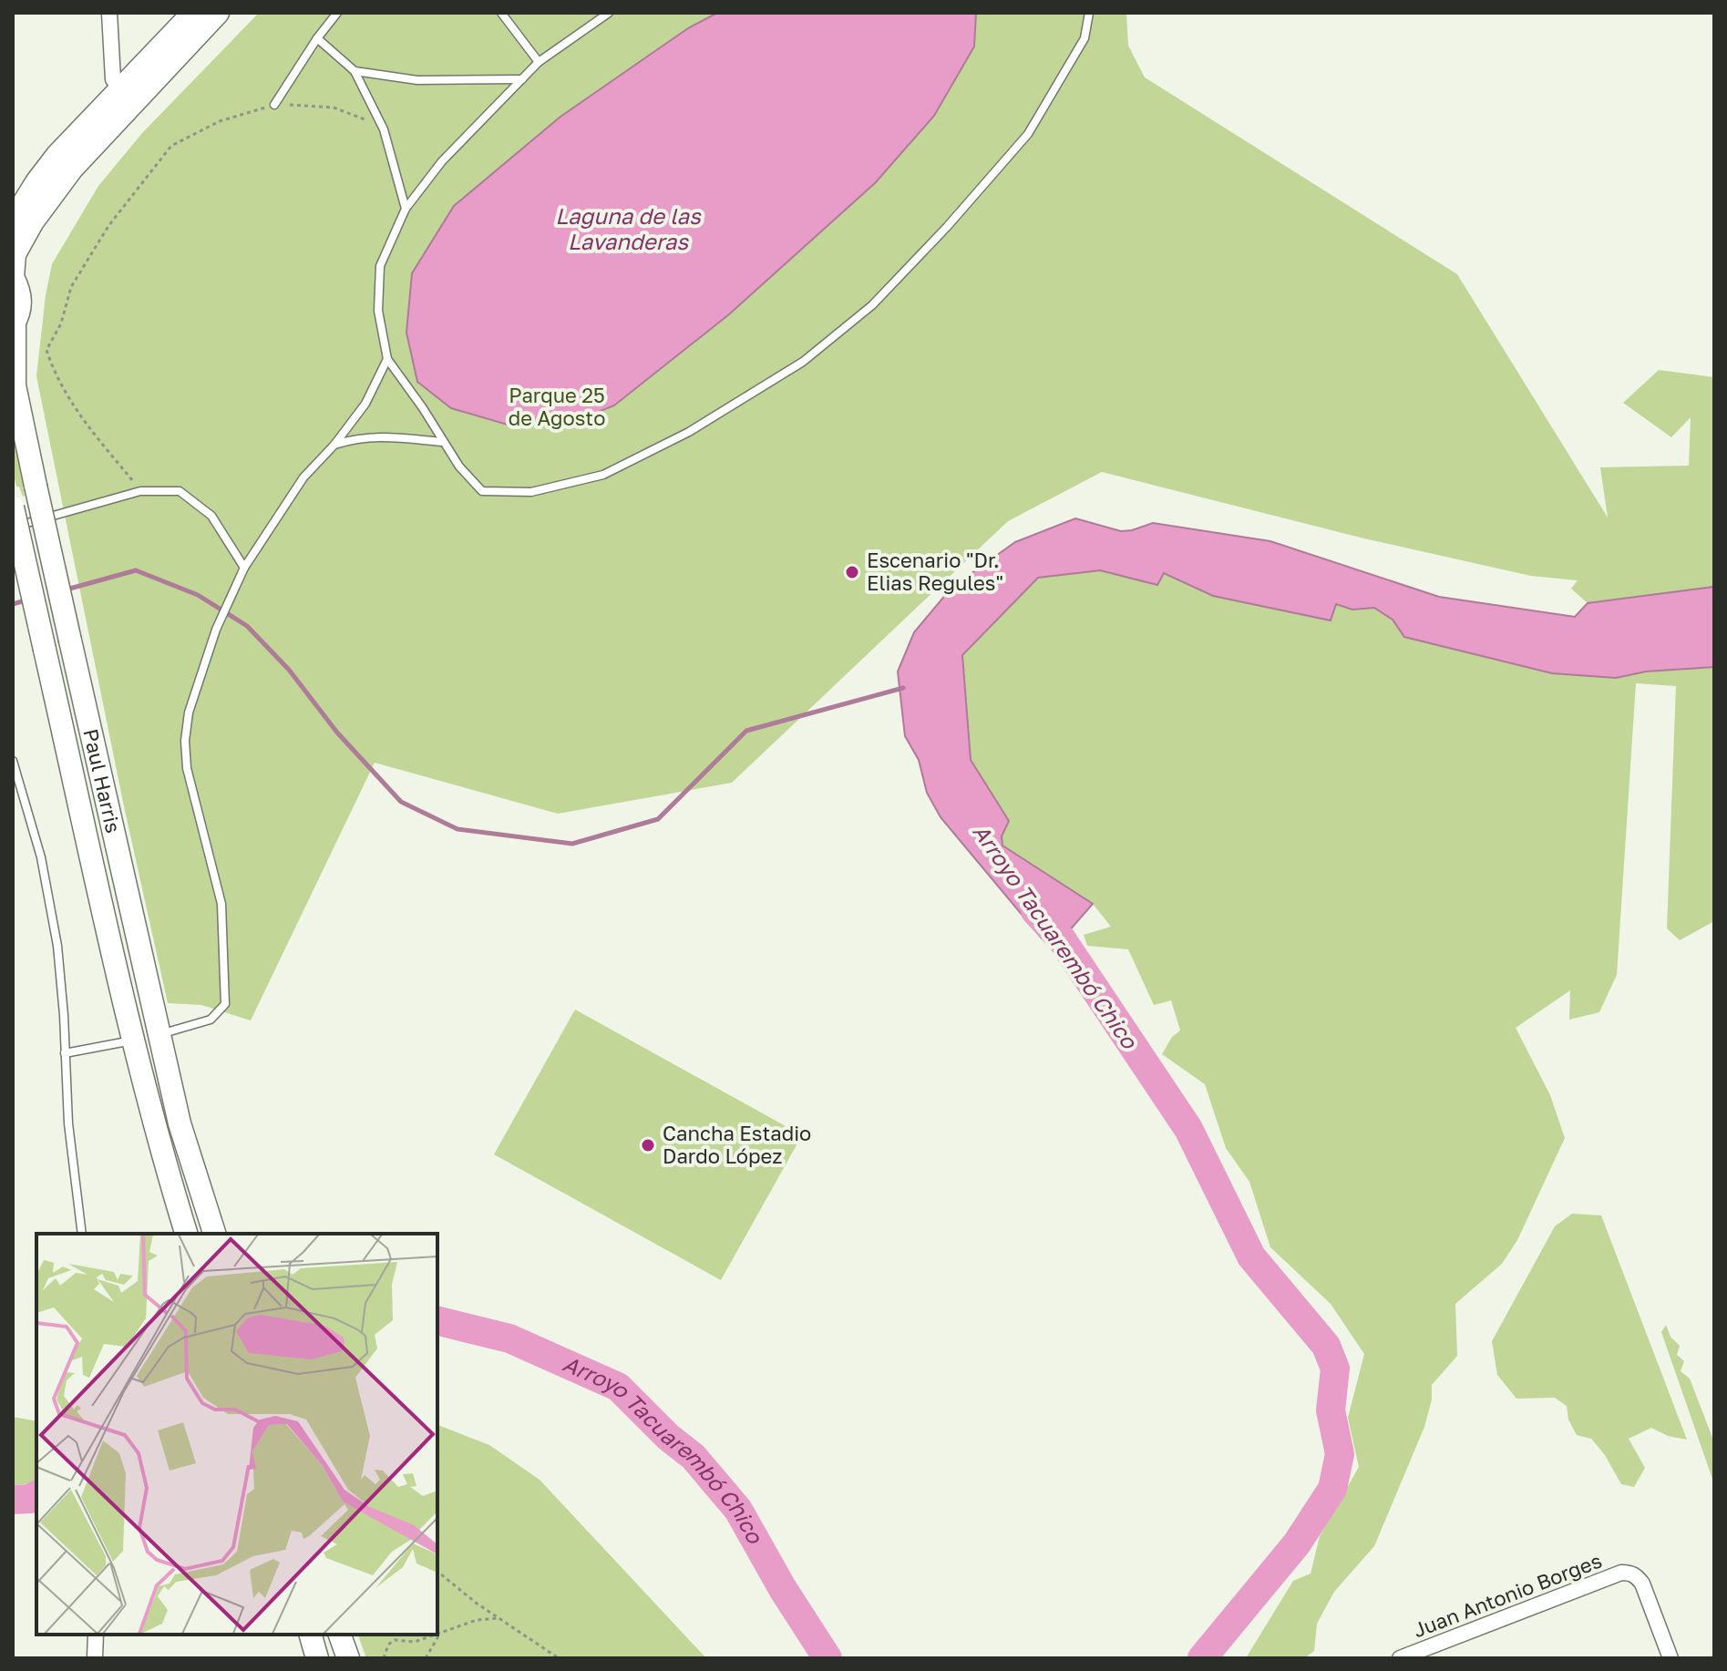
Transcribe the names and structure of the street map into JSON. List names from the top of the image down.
{
  "streets": {
    "main road": ["Paul Harris"],
    "street": ["Juan Antonio Borges"]
  },
  "water": ["Laguna de las Lavanderas", "Arroyo Tacuarembó Chico"],
  "parks": ["Parque 25 de Agosto"],
  "places": ["Escenario \"Dr. Elias Regules\"", "Cancha Estadio Dardo López"]
}
